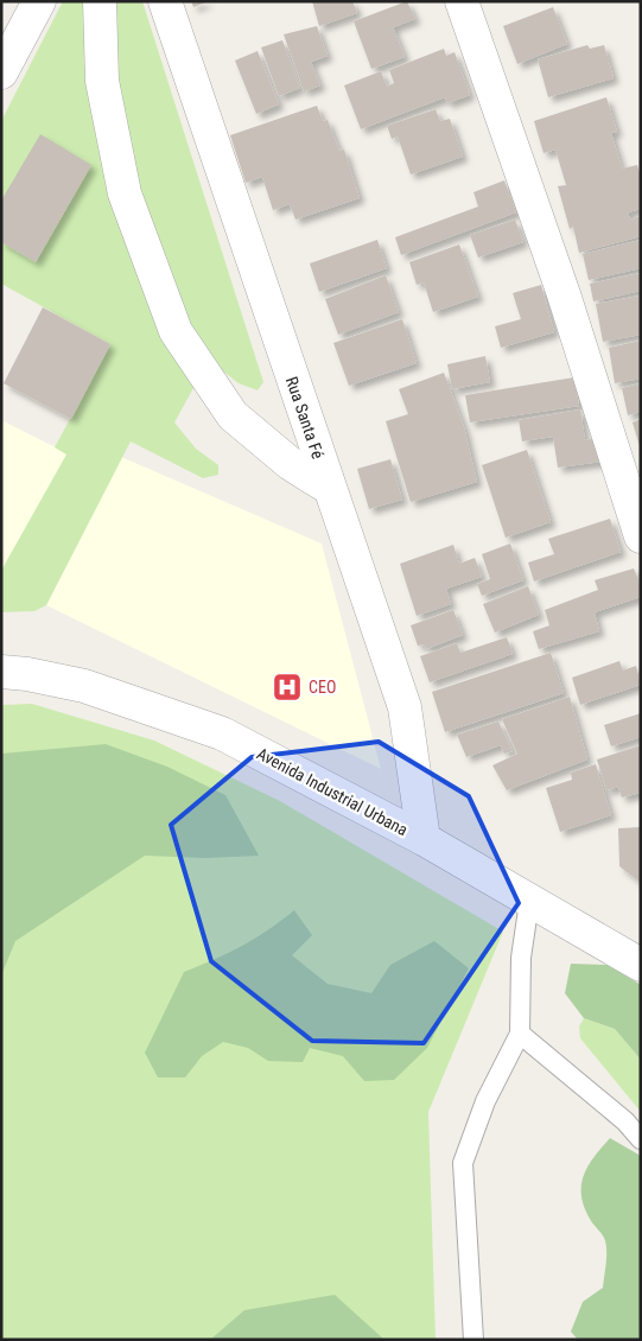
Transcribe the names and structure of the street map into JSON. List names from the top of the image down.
{
  "streets": {
    "street": ["Rua Santa Fé", "Avenida Industrial Urbana"]
  },
  "crossings": [
    ["Rua Santa Fé", "Avenida Industrial Urbana"]
  ],
  "places": {
    "hospital": ["CEO"]
  }
}
